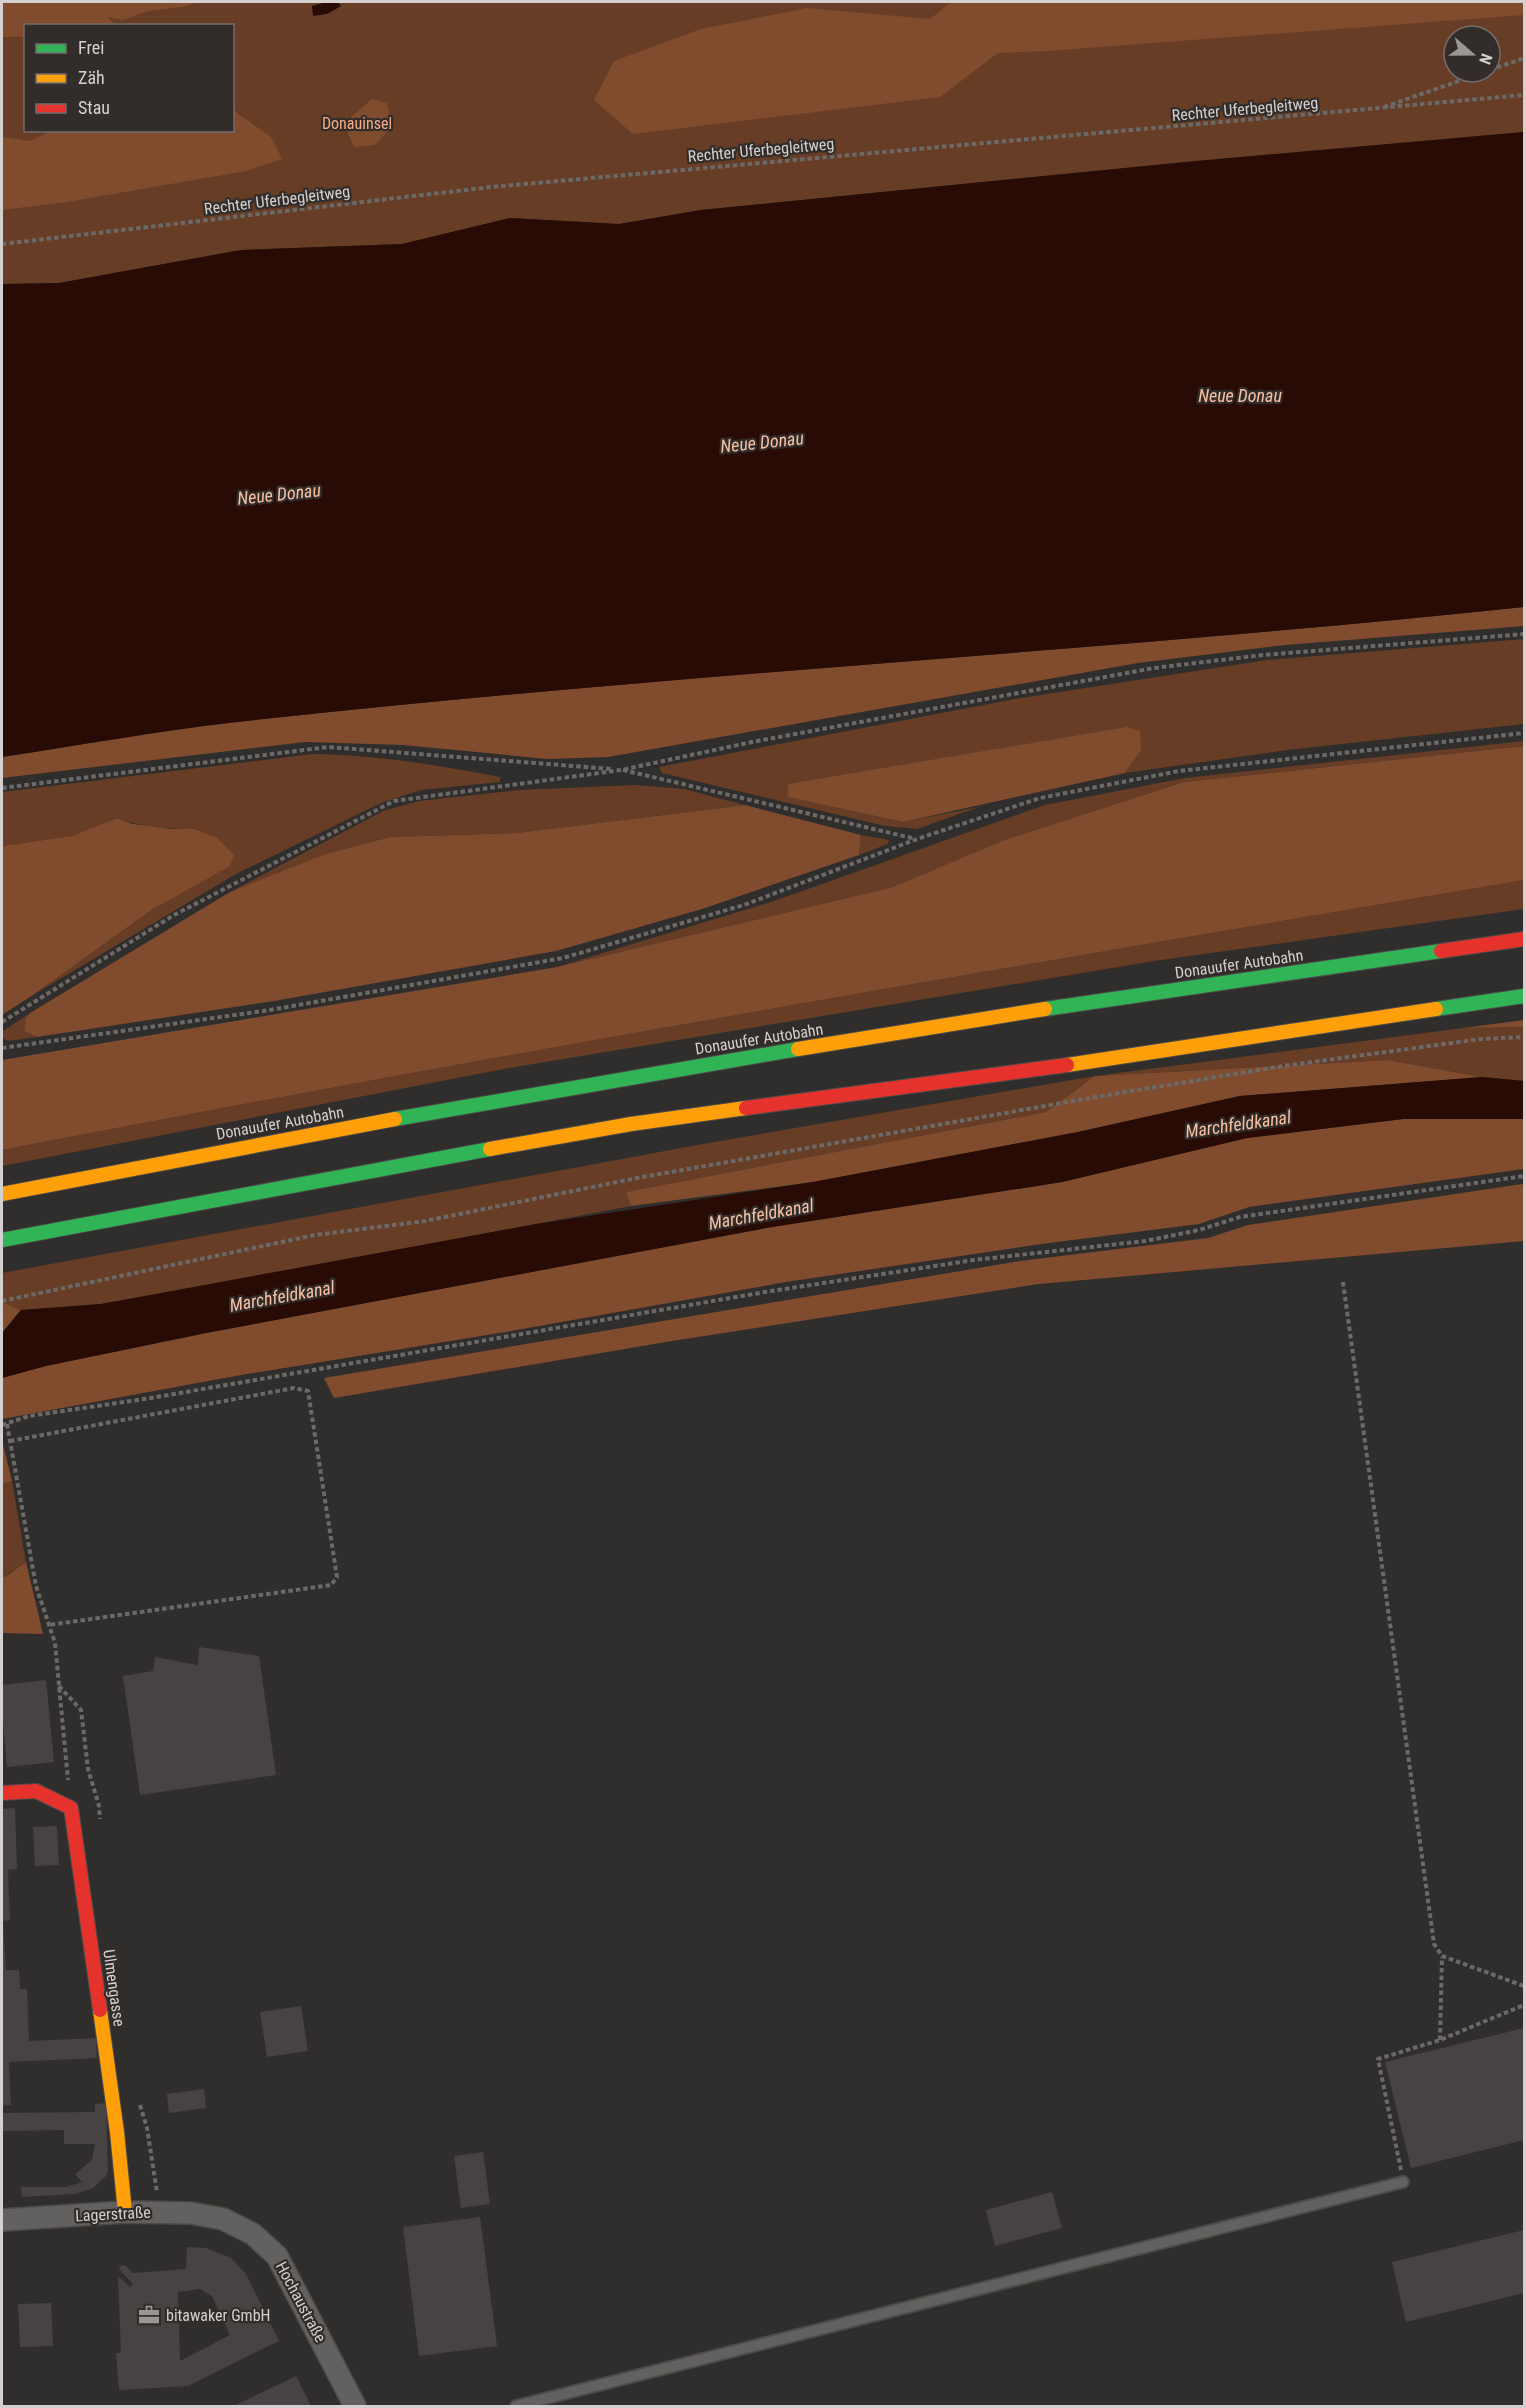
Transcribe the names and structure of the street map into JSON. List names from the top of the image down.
{
  "streets": {
    "main road": ["Donauufer Autobahn", "Ulmengasse"],
    "street": ["Lagerstraße", "Hochaustraße"],
    "path": ["Rechter Uferbegleitweg"]
  },
  "crossings": [
    ["Ulmengasse", "Lagerstraße"],
    ["Lagerstraße", "Hochaustraße"]
  ],
  "water": ["Neue Donau", "Marchfeldkanal"],
  "parks": ["Donauinsel"],
  "places": {
    "office": ["bitawaker GmbH"]
  },
  "legend": ["Frei", "Zäh", "Stau"],
  "north": "right"
}
